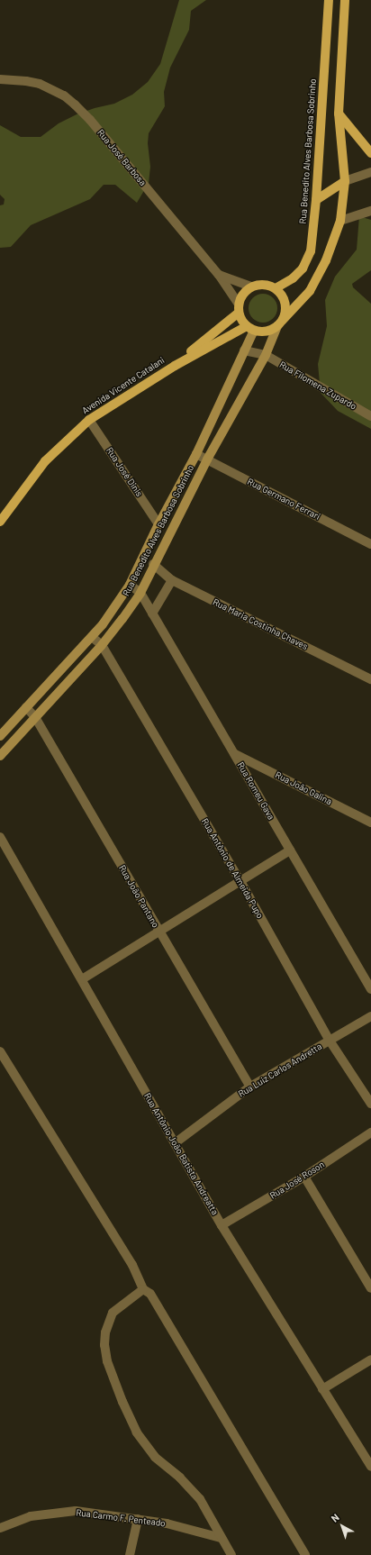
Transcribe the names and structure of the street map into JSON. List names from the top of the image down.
{
  "streets": {
    "main road": ["Rua Benedito Alves Barbosa Sobrinho", "Avenida Vicente Catalani"],
    "street": [
      "Rua José Barbosa",
      "Rua Filomena Zupardo",
      "Rua José Dinis",
      "Rua Germano Ferrari",
      "Rua Maria Costinha Chaves",
      "Rua João Galina",
      "Rua Romeu Gava",
      "Rua Antônio de Almeida Pupo",
      "Rua João Pantano",
      "Rua Luiz Carlos Andretta",
      "Rua Antônio João Batista Andreatta",
      "Rua José Roson",
      "Rua Carmo F. Penteado"
    ]
  },
  "crossings": [
    ["Rua Benedito Alves Barbosa Sobrinho", "Rua José Barbosa"],
    ["Rua Benedito Alves Barbosa Sobrinho", "Avenida Vicente Catalani"],
    ["Rua Benedito Alves Barbosa Sobrinho", "Rua Filomena Zupardo"],
    ["Rua Benedito Alves Barbosa Sobrinho", "Rua José Dinis"],
    ["Rua Benedito Alves Barbosa Sobrinho", "Rua Germano Ferrari"],
    ["Rua Benedito Alves Barbosa Sobrinho", "Rua Maria Costinha Chaves"],
    ["Rua Benedito Alves Barbosa Sobrinho", "Rua Romeu Gava"],
    ["Rua Benedito Alves Barbosa Sobrinho", "Rua Antônio de Almeida Pupo"],
    ["Rua Benedito Alves Barbosa Sobrinho", "Rua João Pantano"],
    ["Rua José Barbosa", "Avenida Vicente Catalani"],
    ["Avenida Vicente Catalani", "Rua José Dinis"],
    ["Rua João Galina", "Rua Romeu Gava"],
    ["Rua Antônio de Almeida Pupo", "Rua Luiz Carlos Andretta"],
    ["Rua João Pantano", "Rua Luiz Carlos Andretta"],
    ["Rua Luiz Carlos Andretta", "Rua Antônio João Batista Andreatta"],
    ["Rua Antônio João Batista Andreatta", "Rua José Roson"]
  ],
  "north": "top left"
}
